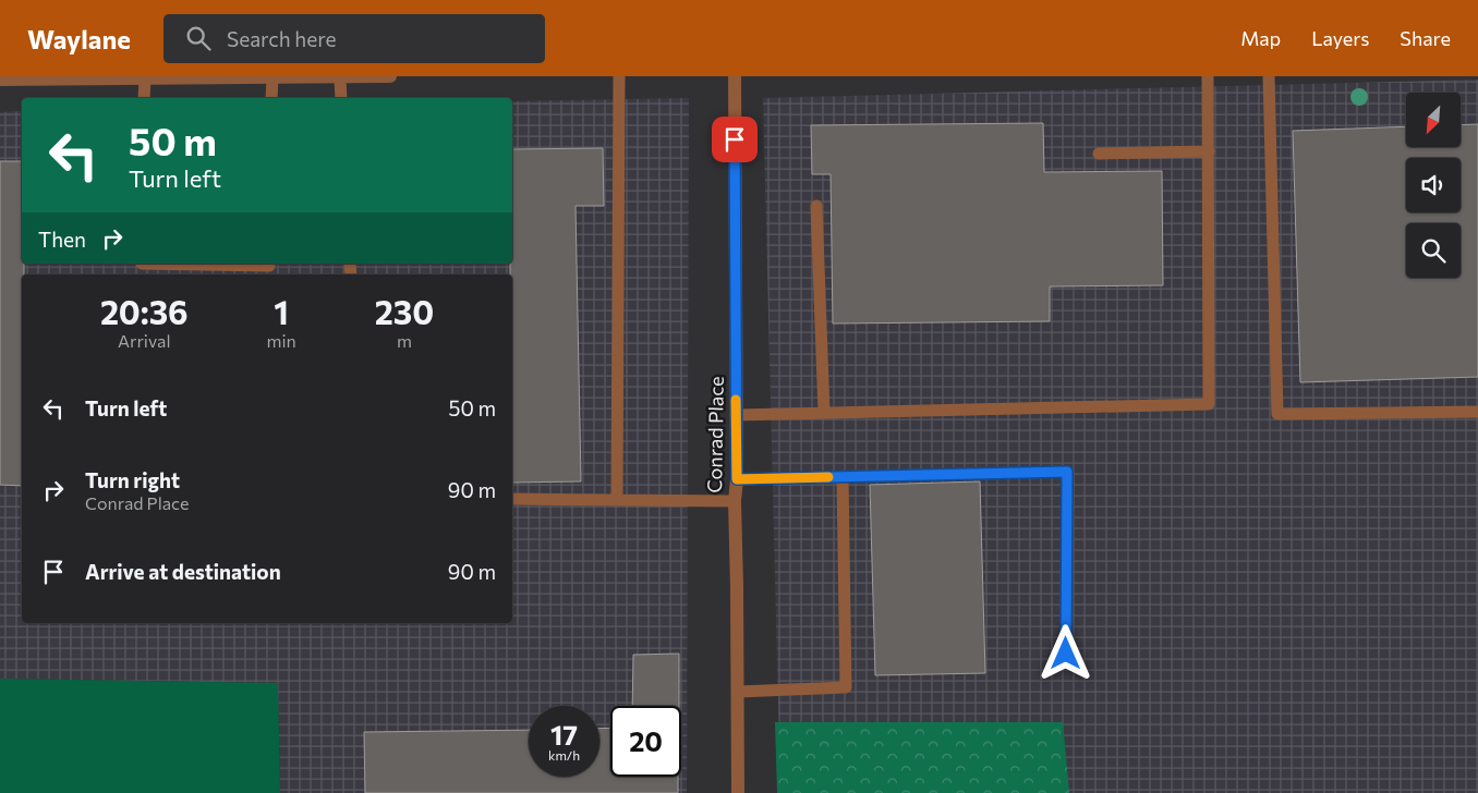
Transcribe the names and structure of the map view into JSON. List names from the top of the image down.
{
  "streets": {
    "street": ["Conrad Place"]
  },
  "north": "bottom left",
  "page": {
    "header": "Waylane",
    "search": "Search here",
    "nav": ["Map", "Layers", "Share"],
    "turn": ["50 m", "Turn left"],
    "then": "Then",
    "eta": [
      "20:36",
      "Arrival",
      "1",
      "min",
      "230",
      "m"
    ],
    "list": [
      {
        "name": "Turn left",
        "value": "50 m"
      },
      {
        "name": "Turn right",
        "note": "Conrad Place",
        "value": "90 m"
      },
      {
        "name": "Arrive at destination",
        "value": "90 m"
      }
    ],
    "speed": "17 km/h",
    "limit": "20"
  }
}
